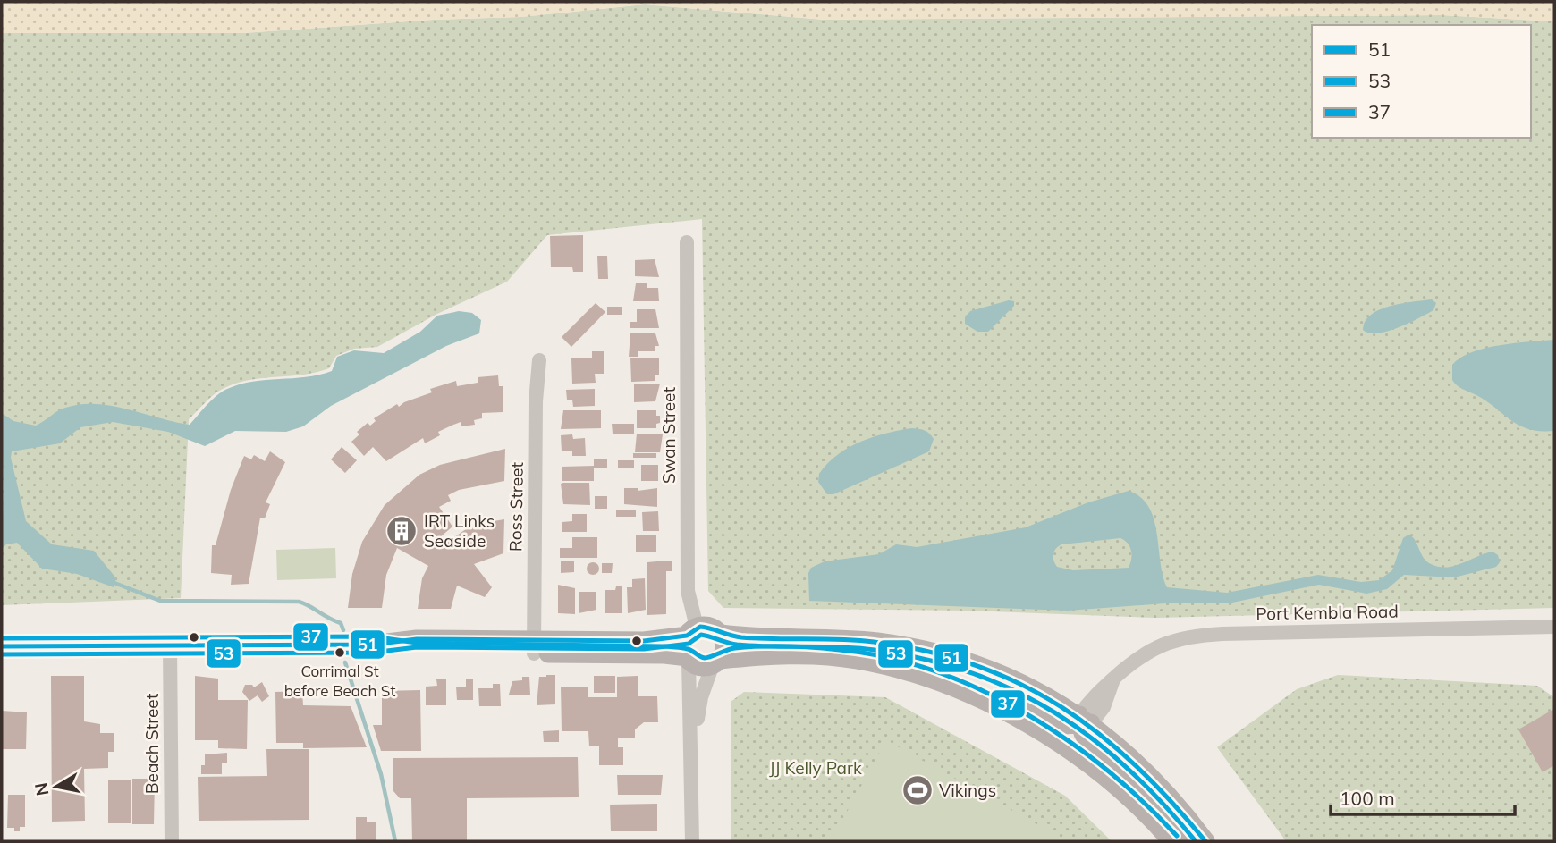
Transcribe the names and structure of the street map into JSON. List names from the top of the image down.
{
  "streets": {
    "street": [
      "Swan Street",
      "Ross Street",
      "Port Kembla Road",
      "Beach Street"
    ]
  },
  "parks": ["JJ Kelly Park"],
  "places": {
    "building": ["IRT Links Seaside"],
    "other": ["Corrimal St before Beach St"],
    "sports": ["Vikings"]
  },
  "lines": ["transit line 51", "transit line 53", "transit line 37"],
  "legend": ["51", "53", "37"],
  "scale_bar": "100 m",
  "north": "left"
}
